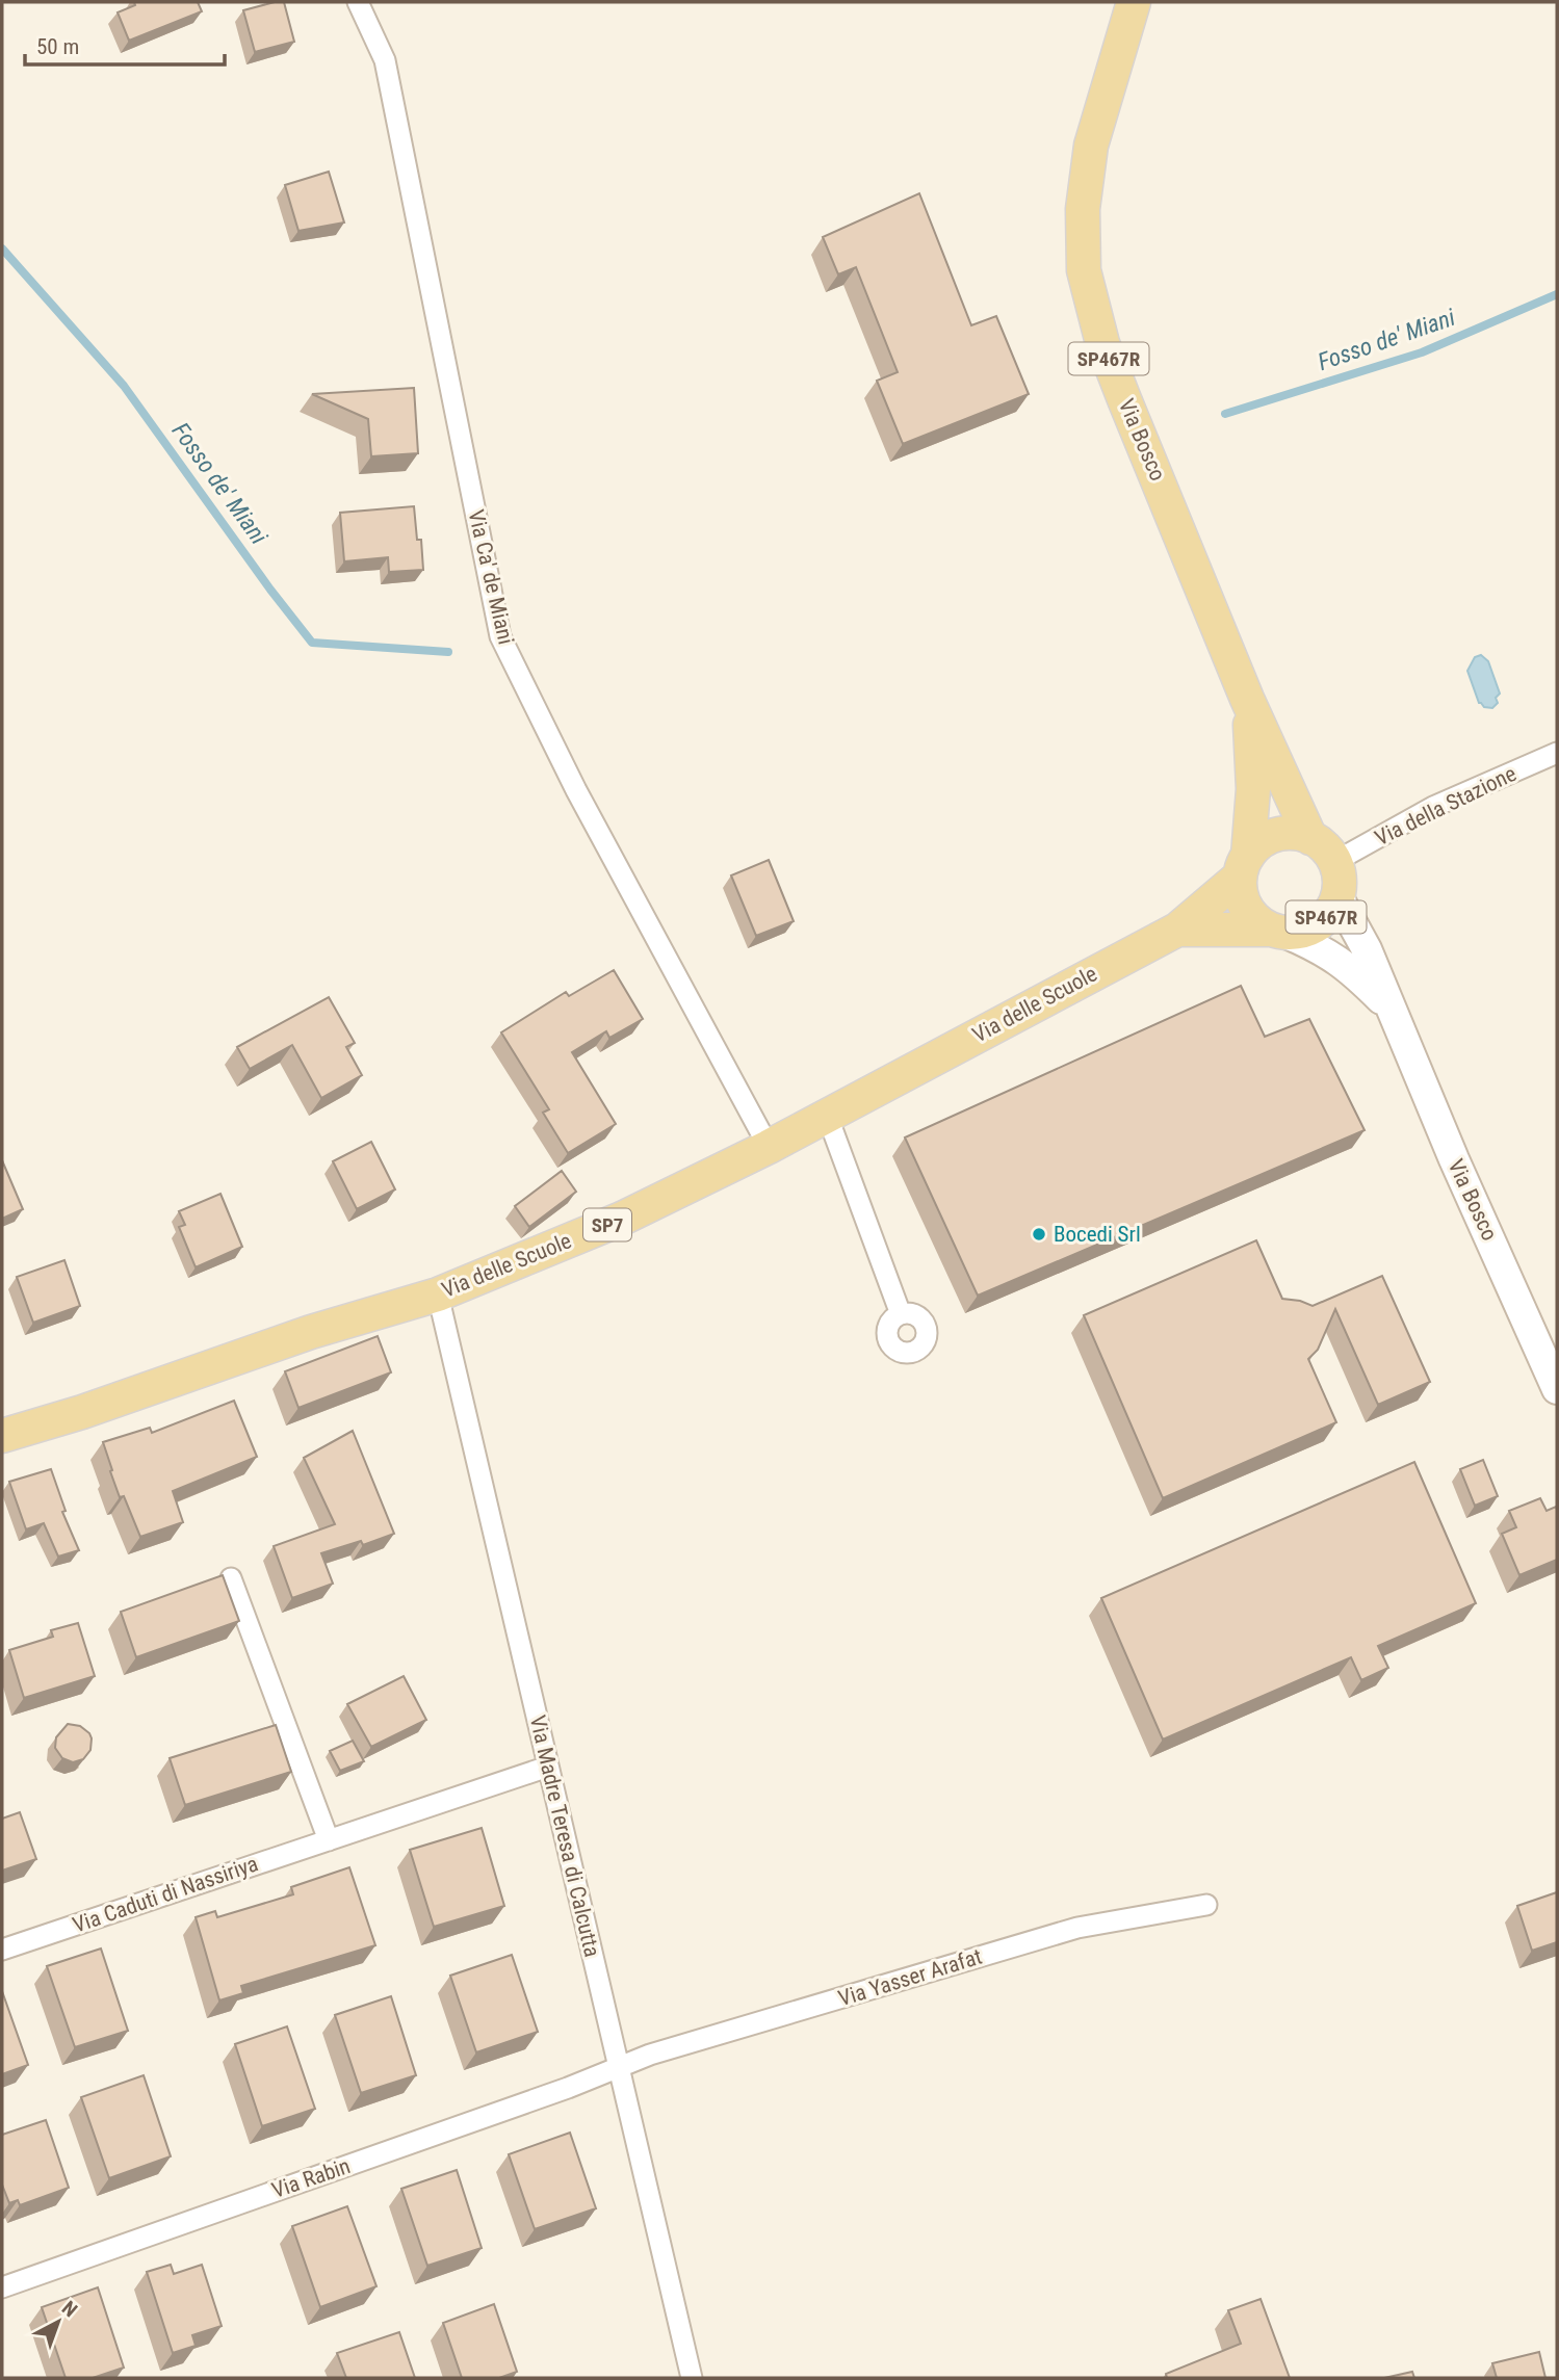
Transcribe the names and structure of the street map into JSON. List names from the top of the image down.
{
  "streets": {
    "main road": [
      "SP467R",
      "Via Bosco",
      "Via delle Scuole",
      "SP7"
    ],
    "street": [
      "Via Ca' de Miani",
      "Via della Stazione",
      "Via Madre Teresa di Calcutta",
      "Via Caduti di Nassiriya",
      "Via Yasser Arafat",
      "Via Rabin"
    ]
  },
  "crossings": [
    ["SP467R", "Via Bosco"],
    ["SP467R", "Via della Stazione"],
    ["SP467R", "Via delle Scuole"],
    ["Via Bosco", "Via della Stazione"],
    ["Via Bosco", "Via delle Scuole"],
    ["Via Ca' de Miani", "Via delle Scuole"],
    ["Via della Stazione", "Via delle Scuole"],
    ["Via delle Scuole", "Via Madre Teresa di Calcutta"],
    ["Via Madre Teresa di Calcutta", "Via Caduti di Nassiriya"],
    ["Via Madre Teresa di Calcutta", "Via Yasser Arafat"],
    ["Via Madre Teresa di Calcutta", "Via Rabin"],
    ["Via Yasser Arafat", "Via Rabin"]
  ],
  "water": ["Fosso de' Miani"],
  "places": ["Bocedi Srl"],
  "scale_bar": "50 m",
  "north": "top right"
}
